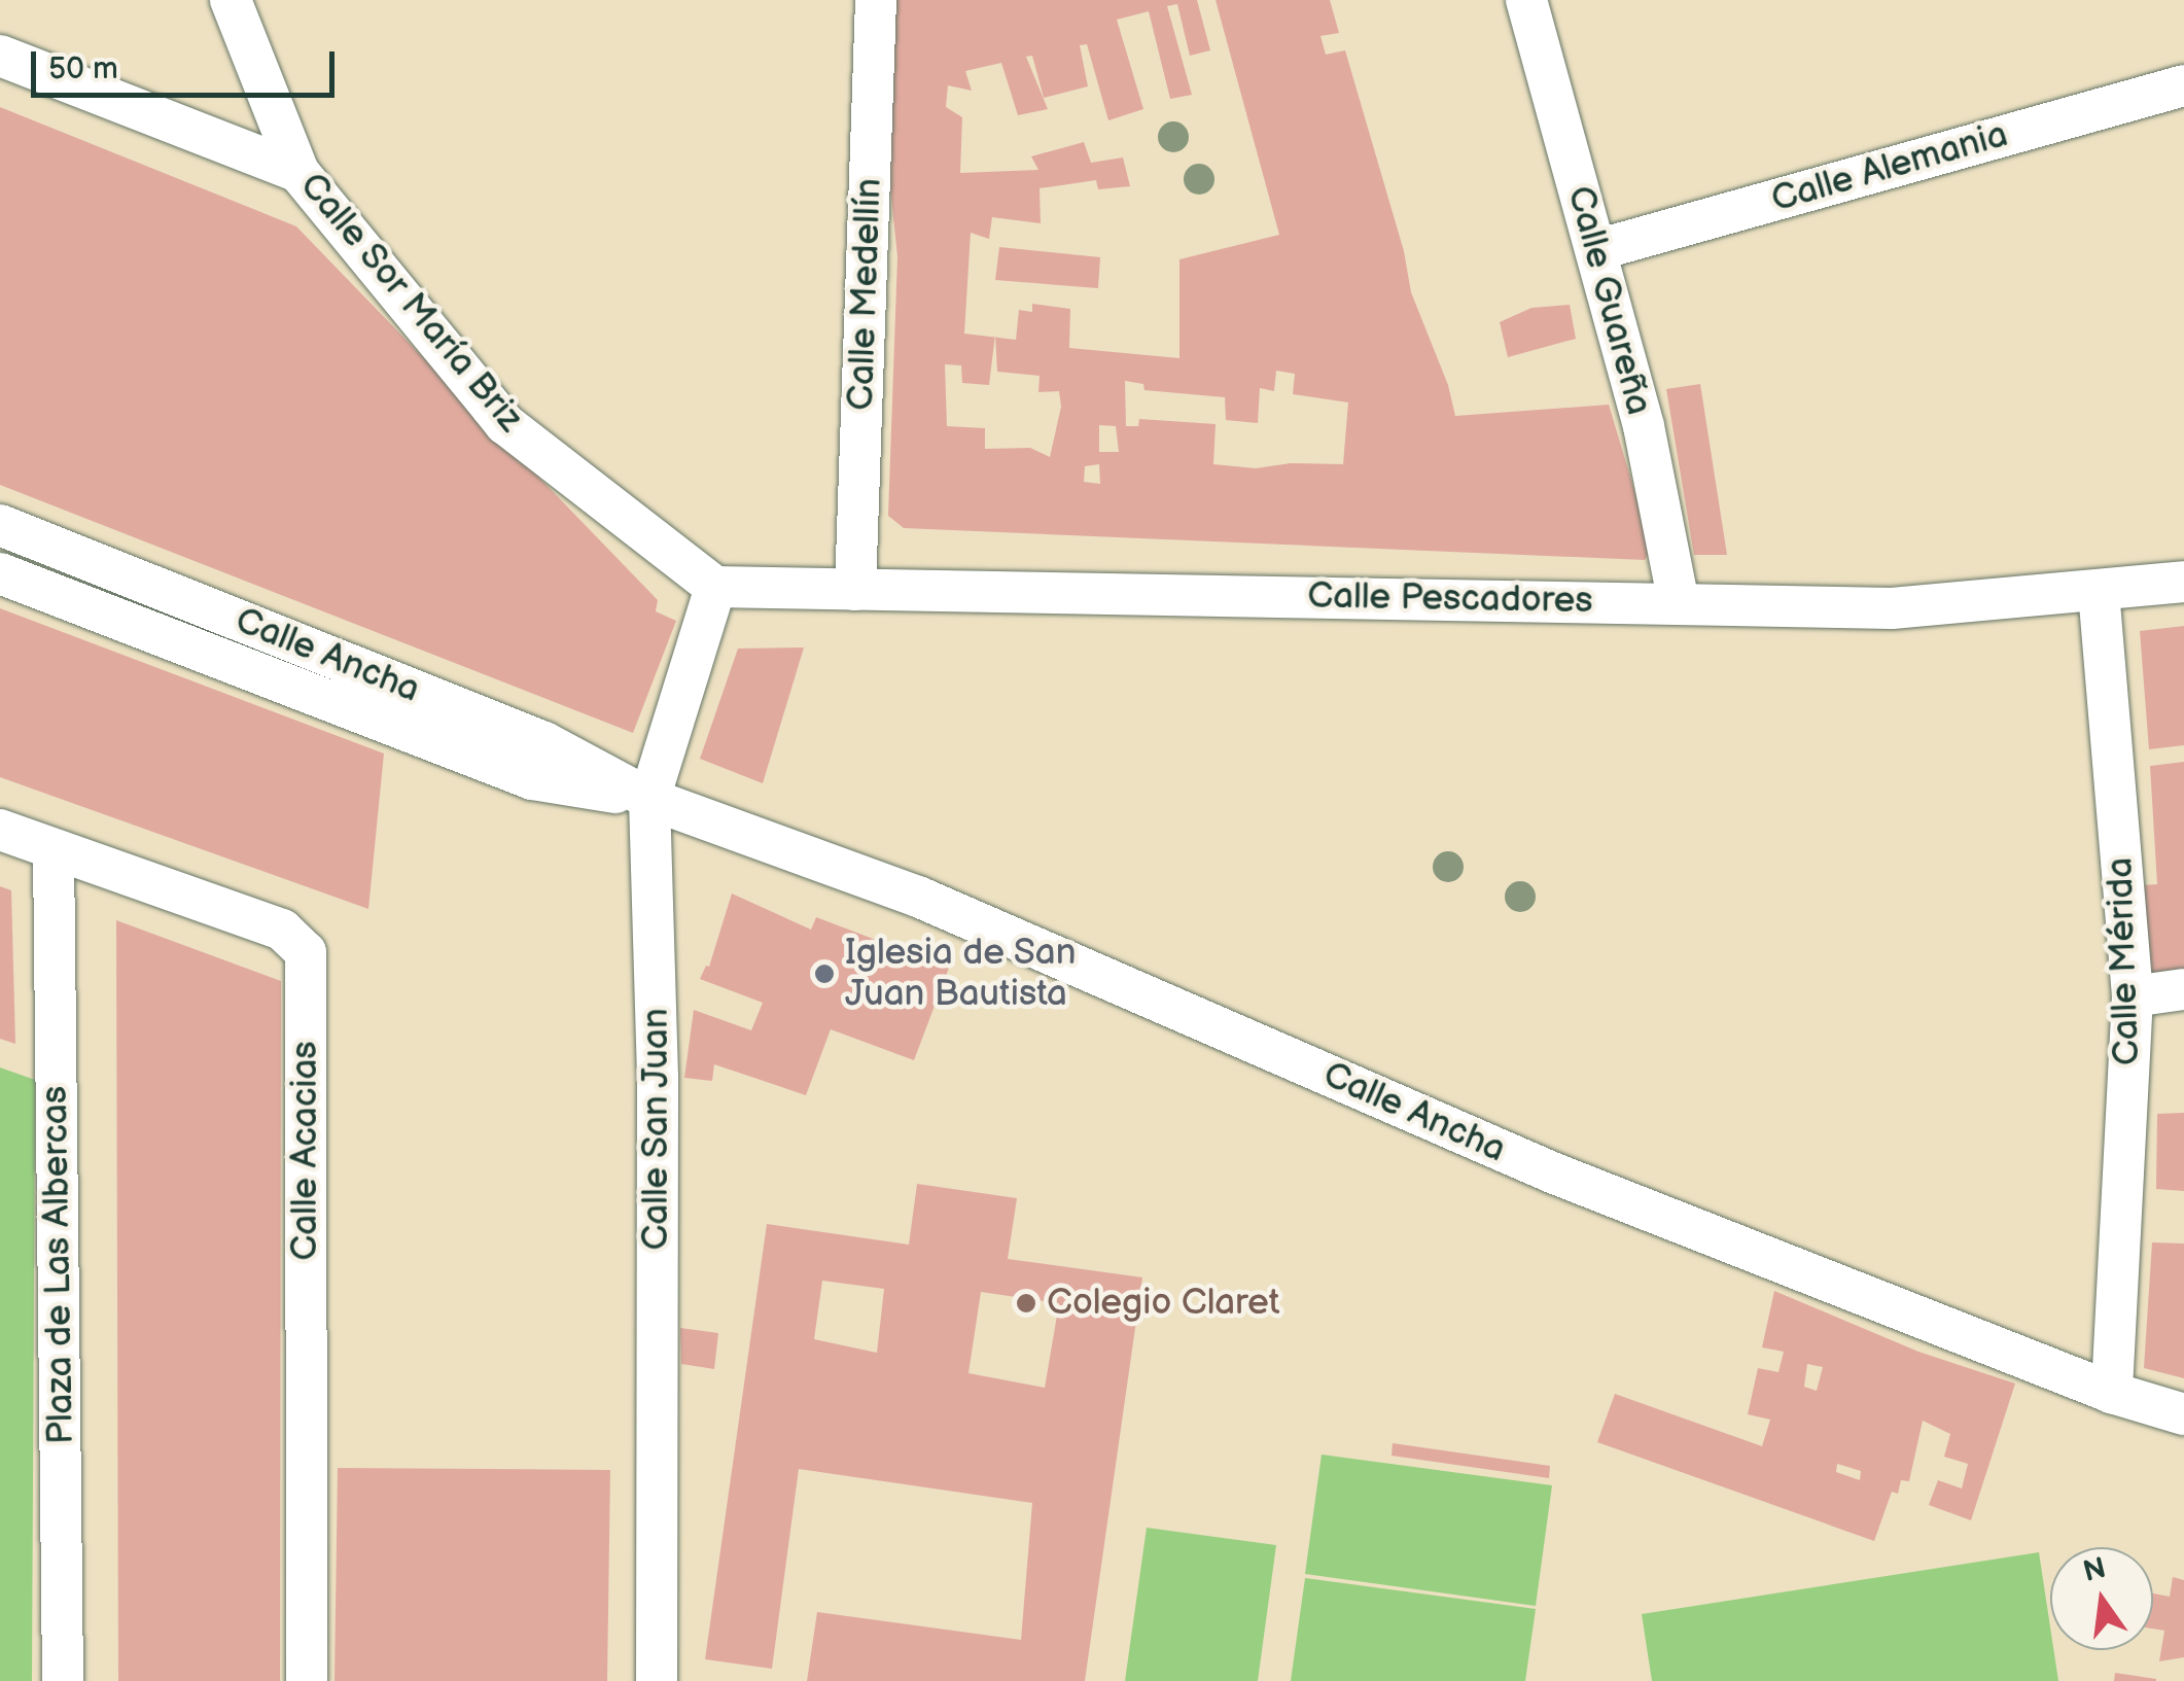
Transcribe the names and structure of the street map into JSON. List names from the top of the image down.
{
  "streets": {
    "street": [
      "Calle Alemania",
      "Calle Medellín",
      "Calle Guareña",
      "Calle Sor María Briz",
      "Calle Pescadores",
      "Calle Ancha",
      "Calle Mérida",
      "Calle San Juan",
      "Calle Acacias",
      "Plaza de Las Albercas"
    ]
  },
  "crossings": [
    ["Calle Alemania", "Calle Guareña"],
    ["Calle Medellín", "Calle Pescadores"],
    ["Calle Guareña", "Calle Pescadores"],
    ["Calle Sor María Briz", "Calle Pescadores"],
    ["Calle Sor María Briz", "Calle San Juan"],
    ["Calle Pescadores", "Calle Mérida"],
    ["Calle Pescadores", "Calle San Juan"],
    ["Calle Ancha", "Calle Mérida"],
    ["Calle Ancha", "Calle San Juan"],
    ["Calle Acacias", "Plaza de Las Albercas"]
  ],
  "places": ["Iglesia de San Juan Bautista", "Colegio Claret"],
  "scale_bar": "50 m",
  "north": "top"
}
